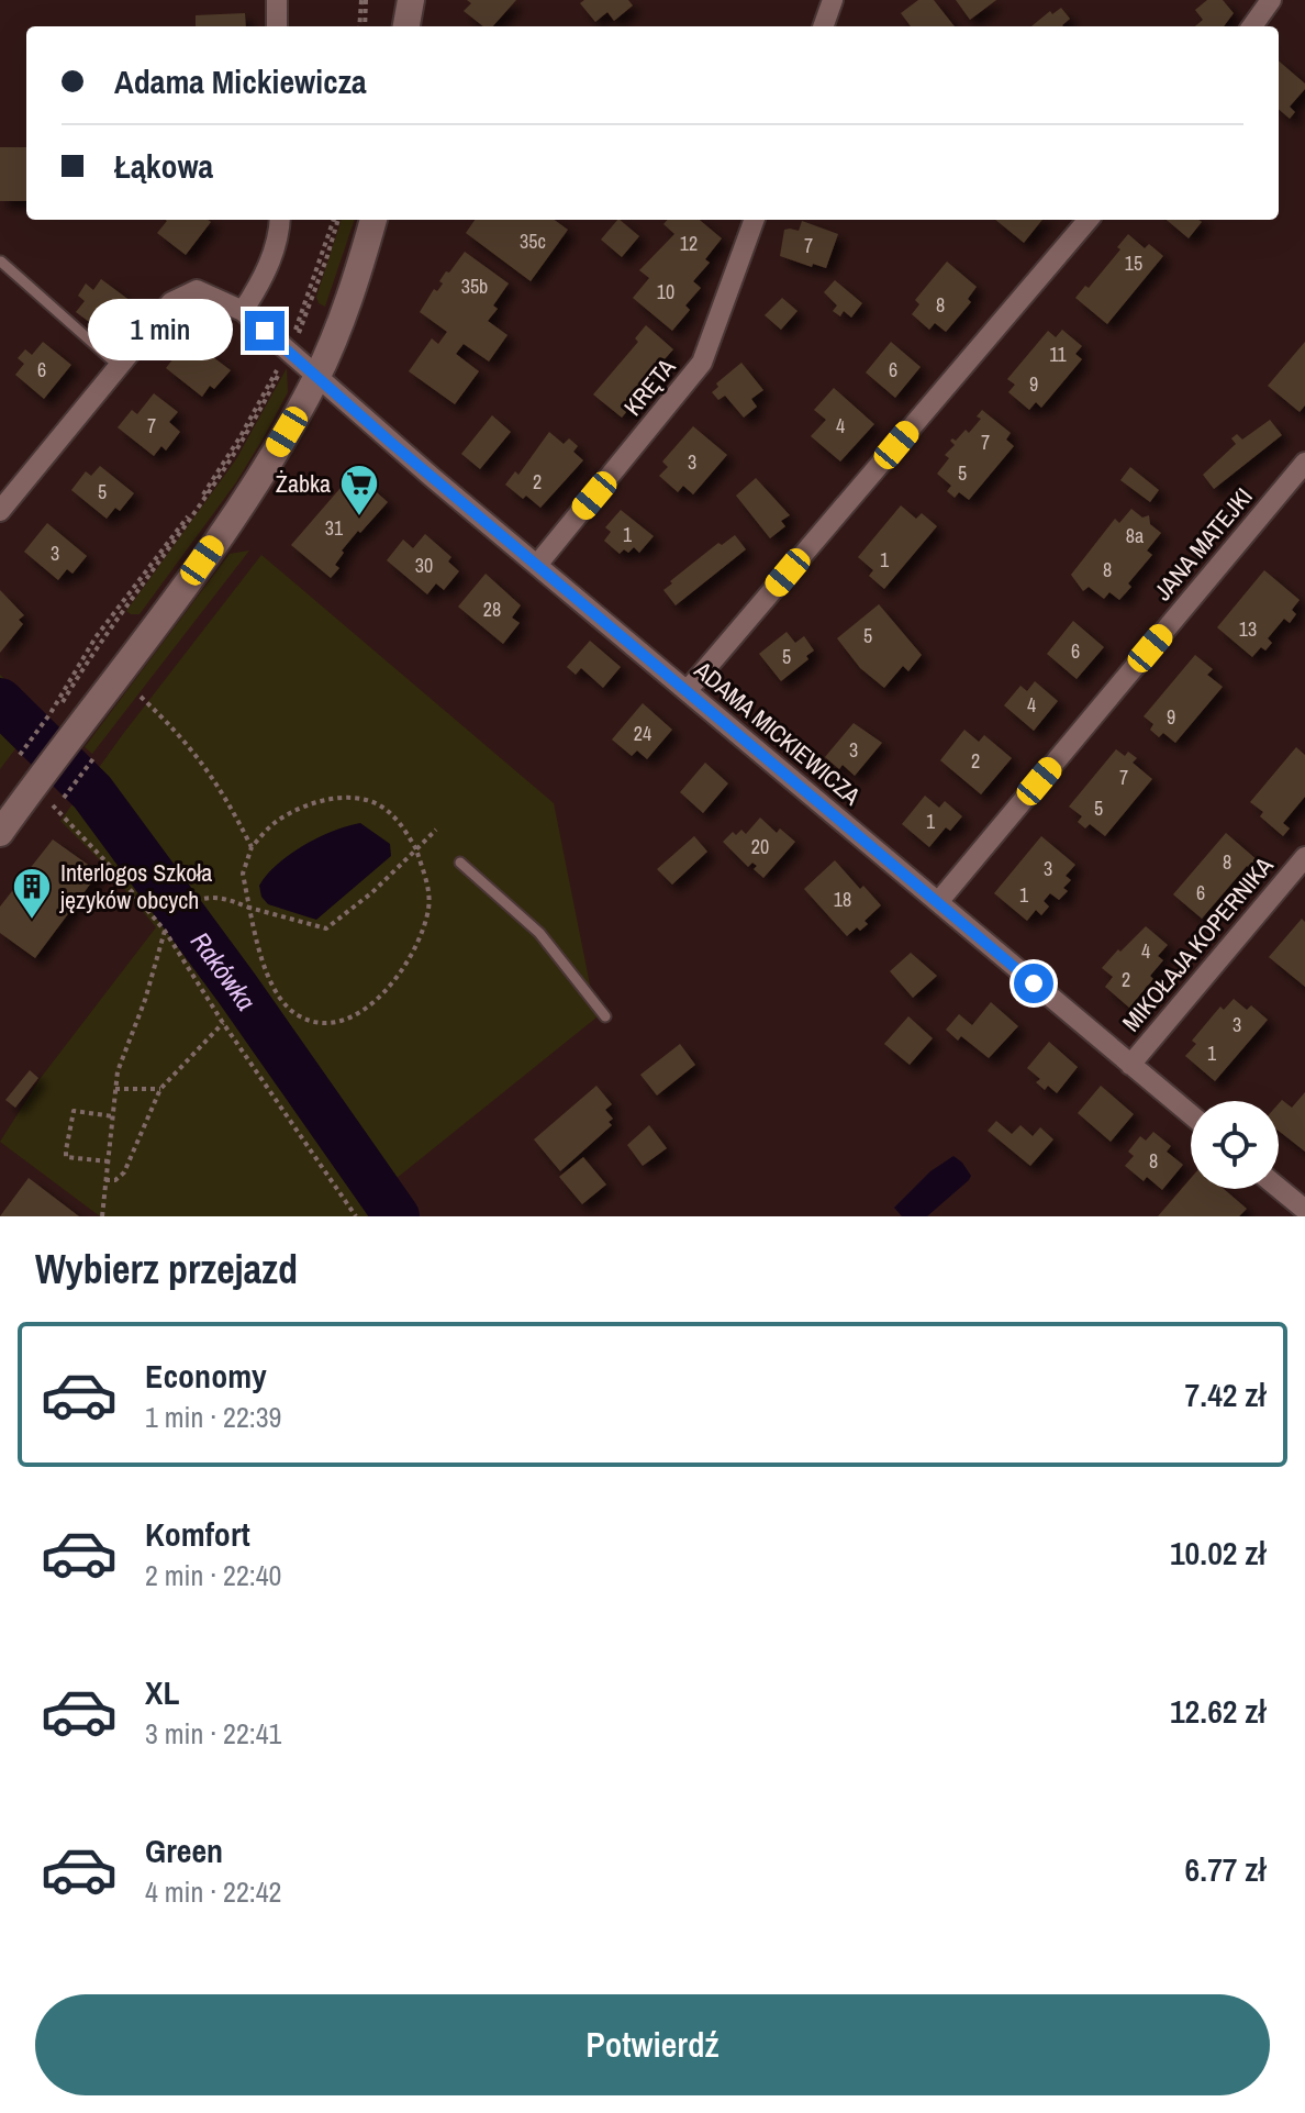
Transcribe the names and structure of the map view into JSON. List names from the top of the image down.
{
  "streets": {
    "street": [
      "KRĘTA",
      "JANA MATEJKI",
      "ADAMA MICKIEWICZA",
      "MIKOŁAJA KOPERNIKA"
    ]
  },
  "crossings": [
    ["KRĘTA", "ADAMA MICKIEWICZA"],
    ["JANA MATEJKI", "ADAMA MICKIEWICZA"],
    ["ADAMA MICKIEWICZA", "MIKOŁAJA KOPERNIKA"]
  ],
  "water": ["Rakówka"],
  "places": {
    "supermarket": ["Żabka"],
    "building": ["Interlogos Szkoła języków obcych"]
  },
  "house_numbers": [
    "35c",
    "12",
    "7",
    "15",
    "35b",
    "10",
    "8",
    "11",
    "6",
    "6",
    "9",
    "7",
    "4",
    "7",
    "3",
    "5",
    "2",
    "5",
    "31",
    "1",
    "8a",
    "3",
    "1",
    "30",
    "8",
    "28",
    "13",
    "5",
    "6",
    "5",
    "4",
    "9",
    "24",
    "3",
    "2",
    "7",
    "5",
    "1",
    "20",
    "8",
    "3",
    "6",
    "1",
    "18",
    "4",
    "2",
    "3",
    "1",
    "8"
  ],
  "page": {
    "banner": ["Adama Mickiewicza", "Łąkowa"],
    "bubble": "1 min",
    "heading": "Wybierz przejazd",
    "list": [
      {
        "name": "Economy",
        "note": "1 min · 22:39",
        "value": "7.42 zł"
      },
      {
        "name": "Komfort",
        "note": "2 min · 22:40",
        "value": "10.02 zł"
      },
      {
        "name": "XL",
        "note": "3 min · 22:41",
        "value": "12.62 zł"
      },
      {
        "name": "Green",
        "note": "4 min · 22:42",
        "value": "6.77 zł"
      }
    ],
    "buttons": "Potwierdź"
  }
}
